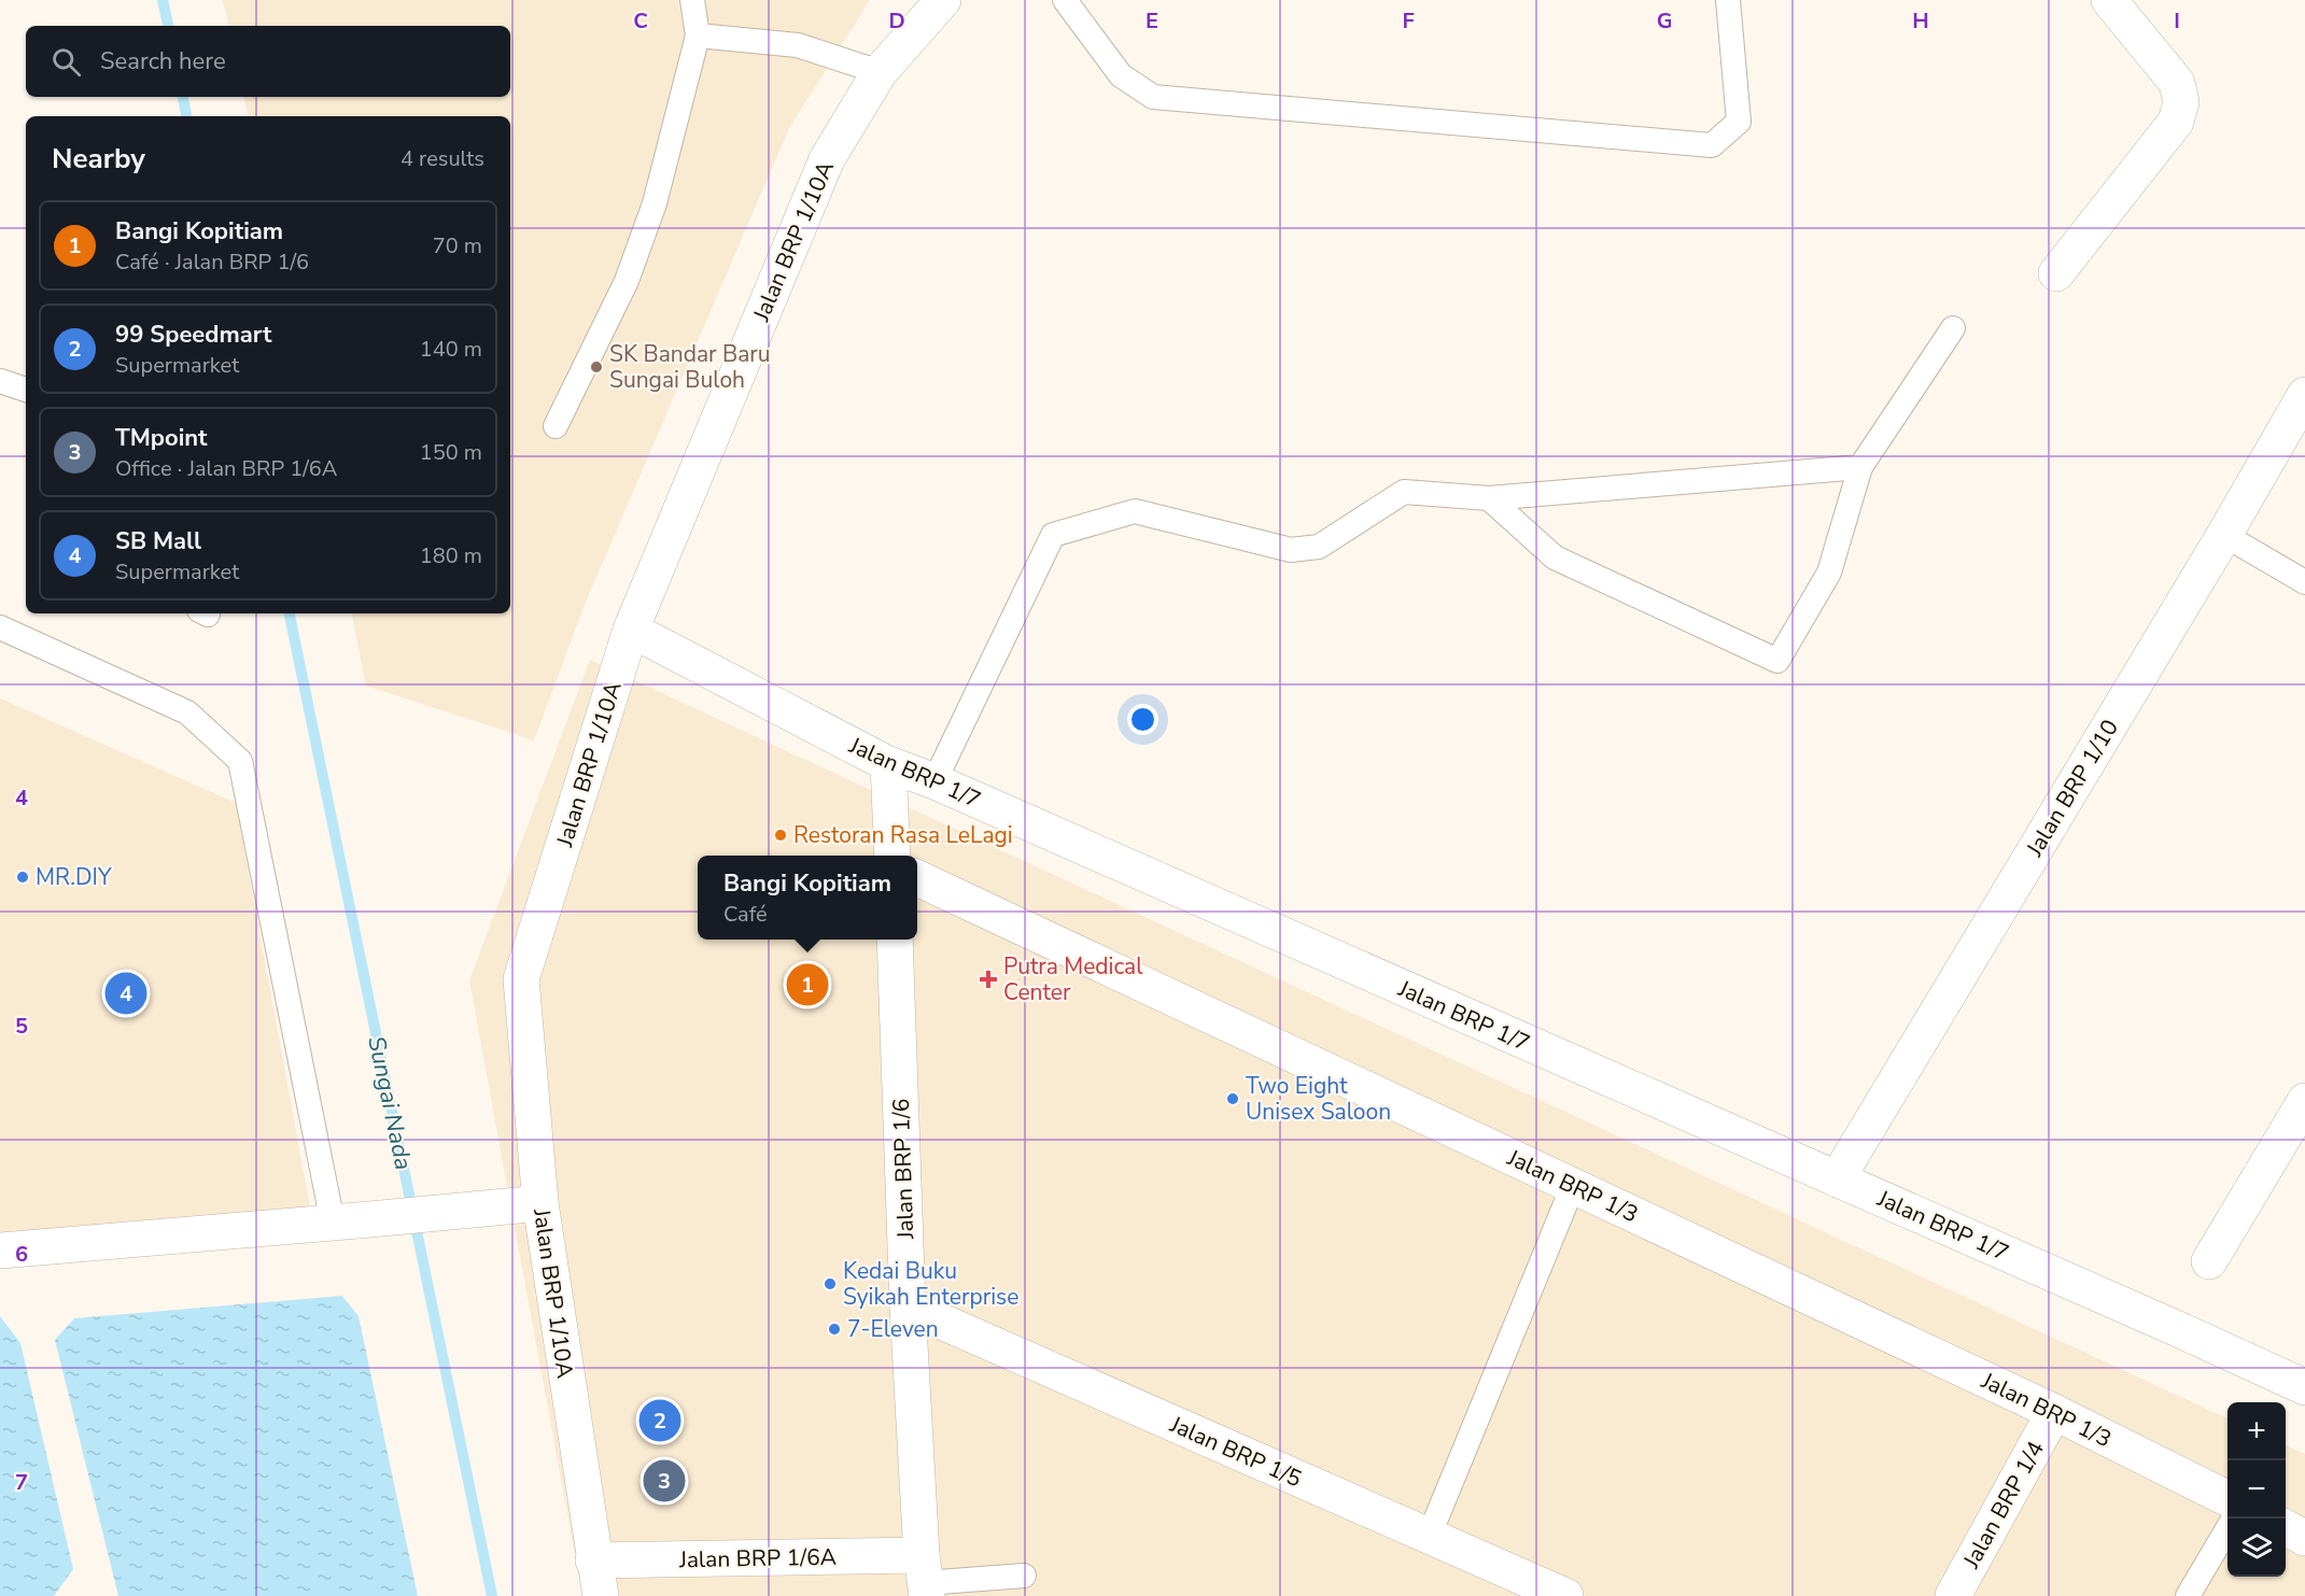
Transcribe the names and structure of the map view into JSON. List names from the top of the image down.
{
  "streets": {
    "street": [
      "Jalan BRP 1/10A",
      "Jalan BRP 1/7",
      "Jalan BRP 1/10",
      "Jalan BRP 1/6",
      "Jalan BRP 1/3",
      "Jalan BRP 1/5",
      "Jalan BRP 1/4",
      "Jalan BRP 1/6A"
    ]
  },
  "crossings": [
    ["Jalan BRP 1/10A", "Jalan BRP 1/7"],
    ["Jalan BRP 1/10A", "Jalan BRP 1/6A"],
    ["Jalan BRP 1/7", "Jalan BRP 1/10"],
    ["Jalan BRP 1/6", "Jalan BRP 1/5"],
    ["Jalan BRP 1/6", "Jalan BRP 1/6A"],
    ["Jalan BRP 1/3", "Jalan BRP 1/4"]
  ],
  "water": ["Sungai Nada"],
  "places": {
    "other": [
      "SK Bandar Baru Sungai Buloh",
      "Restoran Rasa LeLagi",
      "MR.DIY",
      "Two Eight Unisex Saloon",
      "Kedai Buku Syikah Enterprise",
      "7-Eleven"
    ],
    "health": ["Putra Medical Center"]
  },
  "page": {
    "search": "Search here",
    "heading": ["Nearby", "4 results"],
    "list": [
      {
        "mark": "1",
        "name": "Bangi Kopitiam",
        "note": "Café · Jalan BRP 1/6",
        "value": "70 m"
      },
      {
        "mark": "2",
        "name": "99 Speedmart",
        "note": "Supermarket",
        "value": "140 m"
      },
      {
        "mark": "3",
        "name": "TMpoint",
        "note": "Office · Jalan BRP 1/6A",
        "value": "150 m"
      },
      {
        "mark": "4",
        "name": "SB Mall",
        "note": "Supermarket",
        "value": "180 m"
      }
    ],
    "popup": ["Bangi Kopitiam", "Café"],
    "pins": [
      "1",
      "4",
      "2",
      "3"
    ],
    "map_buttons": ["+", "−"]
  },
  "grid": {
    "columns": [
      "C",
      "D",
      "E",
      "F",
      "G",
      "H",
      "I"
    ],
    "rows": [
      "4",
      "5",
      "6",
      "7"
    ]
  }
}
